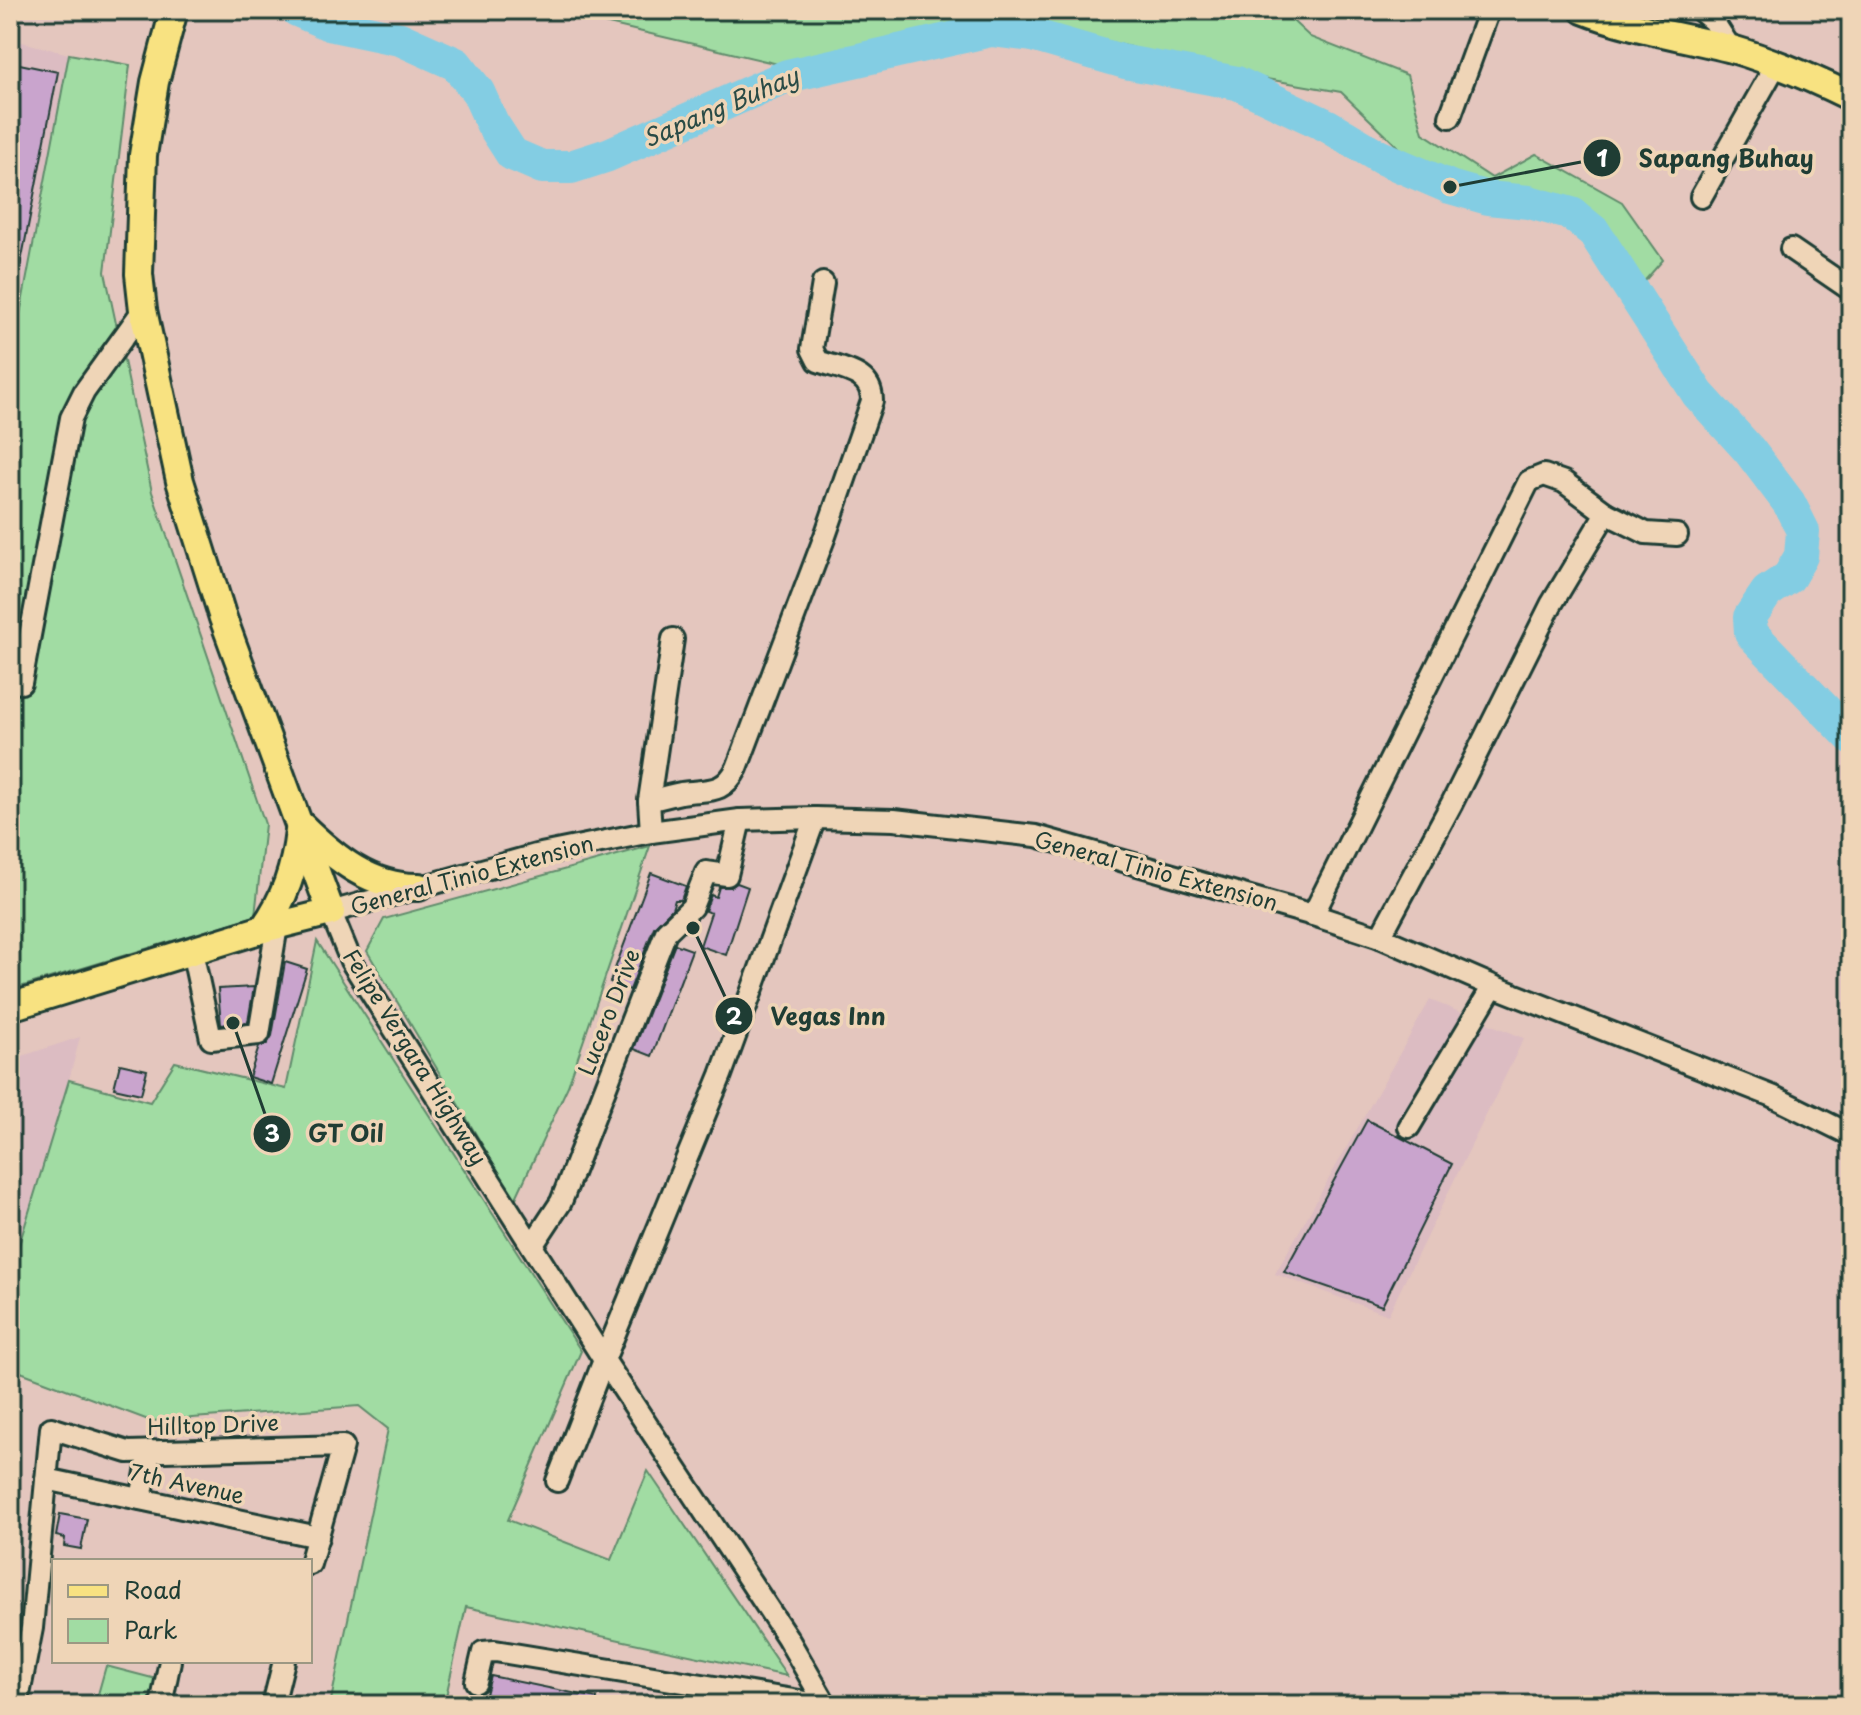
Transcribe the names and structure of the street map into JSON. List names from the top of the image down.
{
  "streets": {
    "main road": ["General Tinio Extension", "Felipe Vergara Highway"],
    "street": ["Lucero Drive", "Hilltop Drive", "7th Avenue"]
  },
  "crossings": [
    ["General Tinio Extension", "Lucero Drive"],
    ["General Tinio Extension", "Felipe Vergara Highway"],
    ["Lucero Drive", "Felipe Vergara Highway"],
    ["Hilltop Drive", "7th Avenue"]
  ],
  "water": ["Sapang Buhay"],
  "places": ["Sapang Buhay", "Vegas Inn", "GT Oil"],
  "legend": ["Road", "Park"]
}
